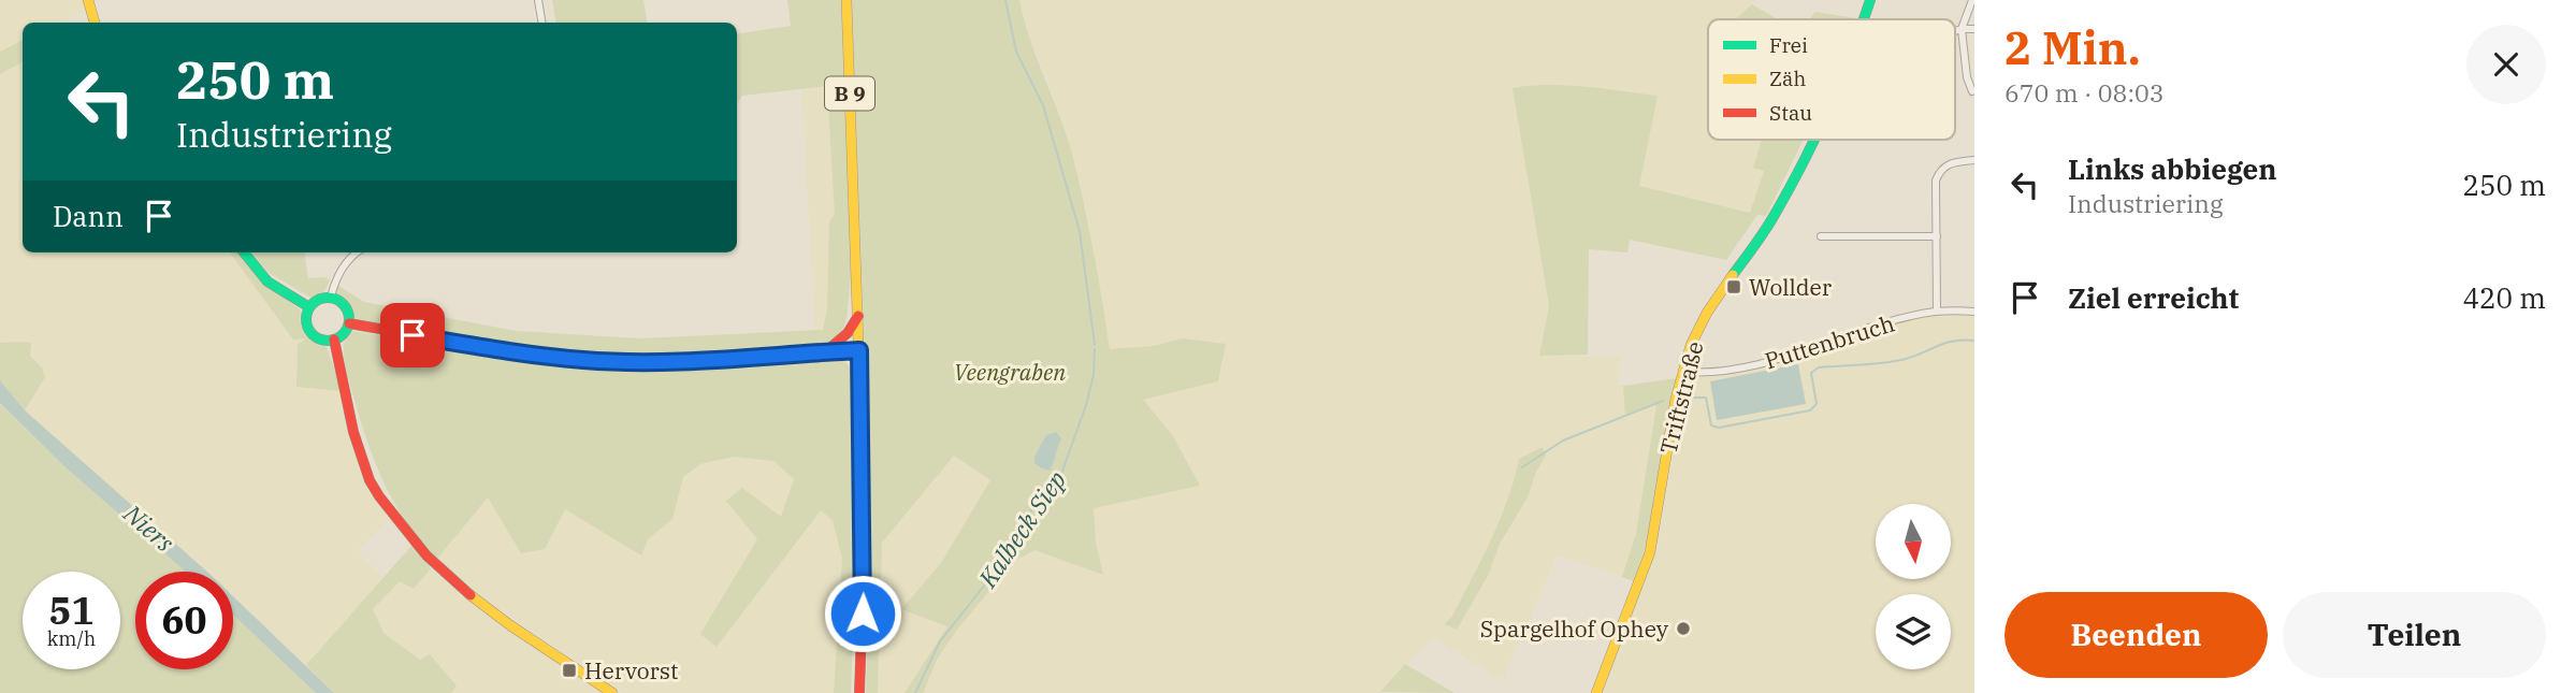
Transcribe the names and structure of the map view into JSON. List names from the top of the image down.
{
  "streets": {
    "street": ["B 9", "Puttenbruch", "Triftstraße"]
  },
  "crossings": [
    ["Puttenbruch", "Triftstraße"]
  ],
  "water": ["Niers", "Kalbeck Siep"],
  "parks": ["Veengraben"],
  "places": {
    "transit": ["Wollder", "Hervorst"],
    "other": ["Spargelhof Ophey"]
  },
  "legend": ["Frei", "Zäh", "Stau"],
  "north": "bottom",
  "page": {
    "heading": ["2 Min.", "670 m · 08:03"],
    "turn": ["250 m", "Industriering"],
    "list": [
      {
        "name": "Links abbiegen",
        "note": "Industriering",
        "value": "250 m"
      },
      {
        "name": "Ziel erreicht",
        "value": "420 m"
      }
    ],
    "then": "Dann",
    "speed": "51 km/h",
    "limit": "60",
    "buttons": ["Beenden", "Teilen"]
  }
}
